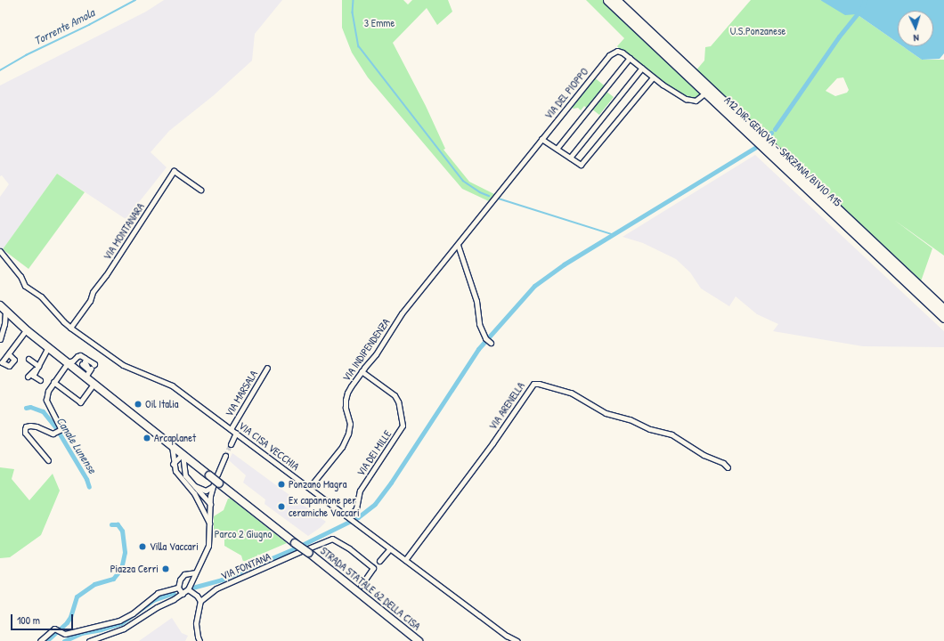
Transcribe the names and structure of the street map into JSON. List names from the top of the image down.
{
  "streets": {
    "highway": ["A12 DIR. GENOVA - SARZANA/BIVIO A15"],
    "main road": ["STRADA STATALE 62 DELLA CISA"],
    "street": [
      "VIA DEL PIOPPO",
      "VIA MONTANARA",
      "VIA INDIPENDENZA",
      "VIA MARSALA",
      "VIA ARENELLA",
      "VIA CISA VECCHIA",
      "VIA DEI MILLE",
      "VIA FONTANA"
    ]
  },
  "crossings": [
    ["VIA DEL PIOPPO", "VIA INDIPENDENZA"],
    ["VIA MONTANARA", "VIA CISA VECCHIA"],
    ["VIA INDIPENDENZA", "VIA CISA VECCHIA"],
    ["VIA INDIPENDENZA", "VIA DEI MILLE"],
    ["VIA MARSALA", "VIA CISA VECCHIA"],
    ["VIA ARENELLA", "VIA CISA VECCHIA"],
    ["VIA CISA VECCHIA", "VIA DEI MILLE"],
    ["VIA FONTANA", "STRADA STATALE 62 DELLA CISA"]
  ],
  "water": ["Torrente Amola", "Canale Lunense"],
  "parks": ["3 Emme", "U.S.Ponzanese", "Parco 2 Giugno"],
  "places": [
    "Oil Italia",
    "Arcaplanet",
    "Ponzano Magra",
    "Ex capannone per ceramiche Vaccari",
    "Villa Vaccari",
    "Piazza Cerri"
  ],
  "scale_bar": "100 m",
  "north": "bottom"
}
